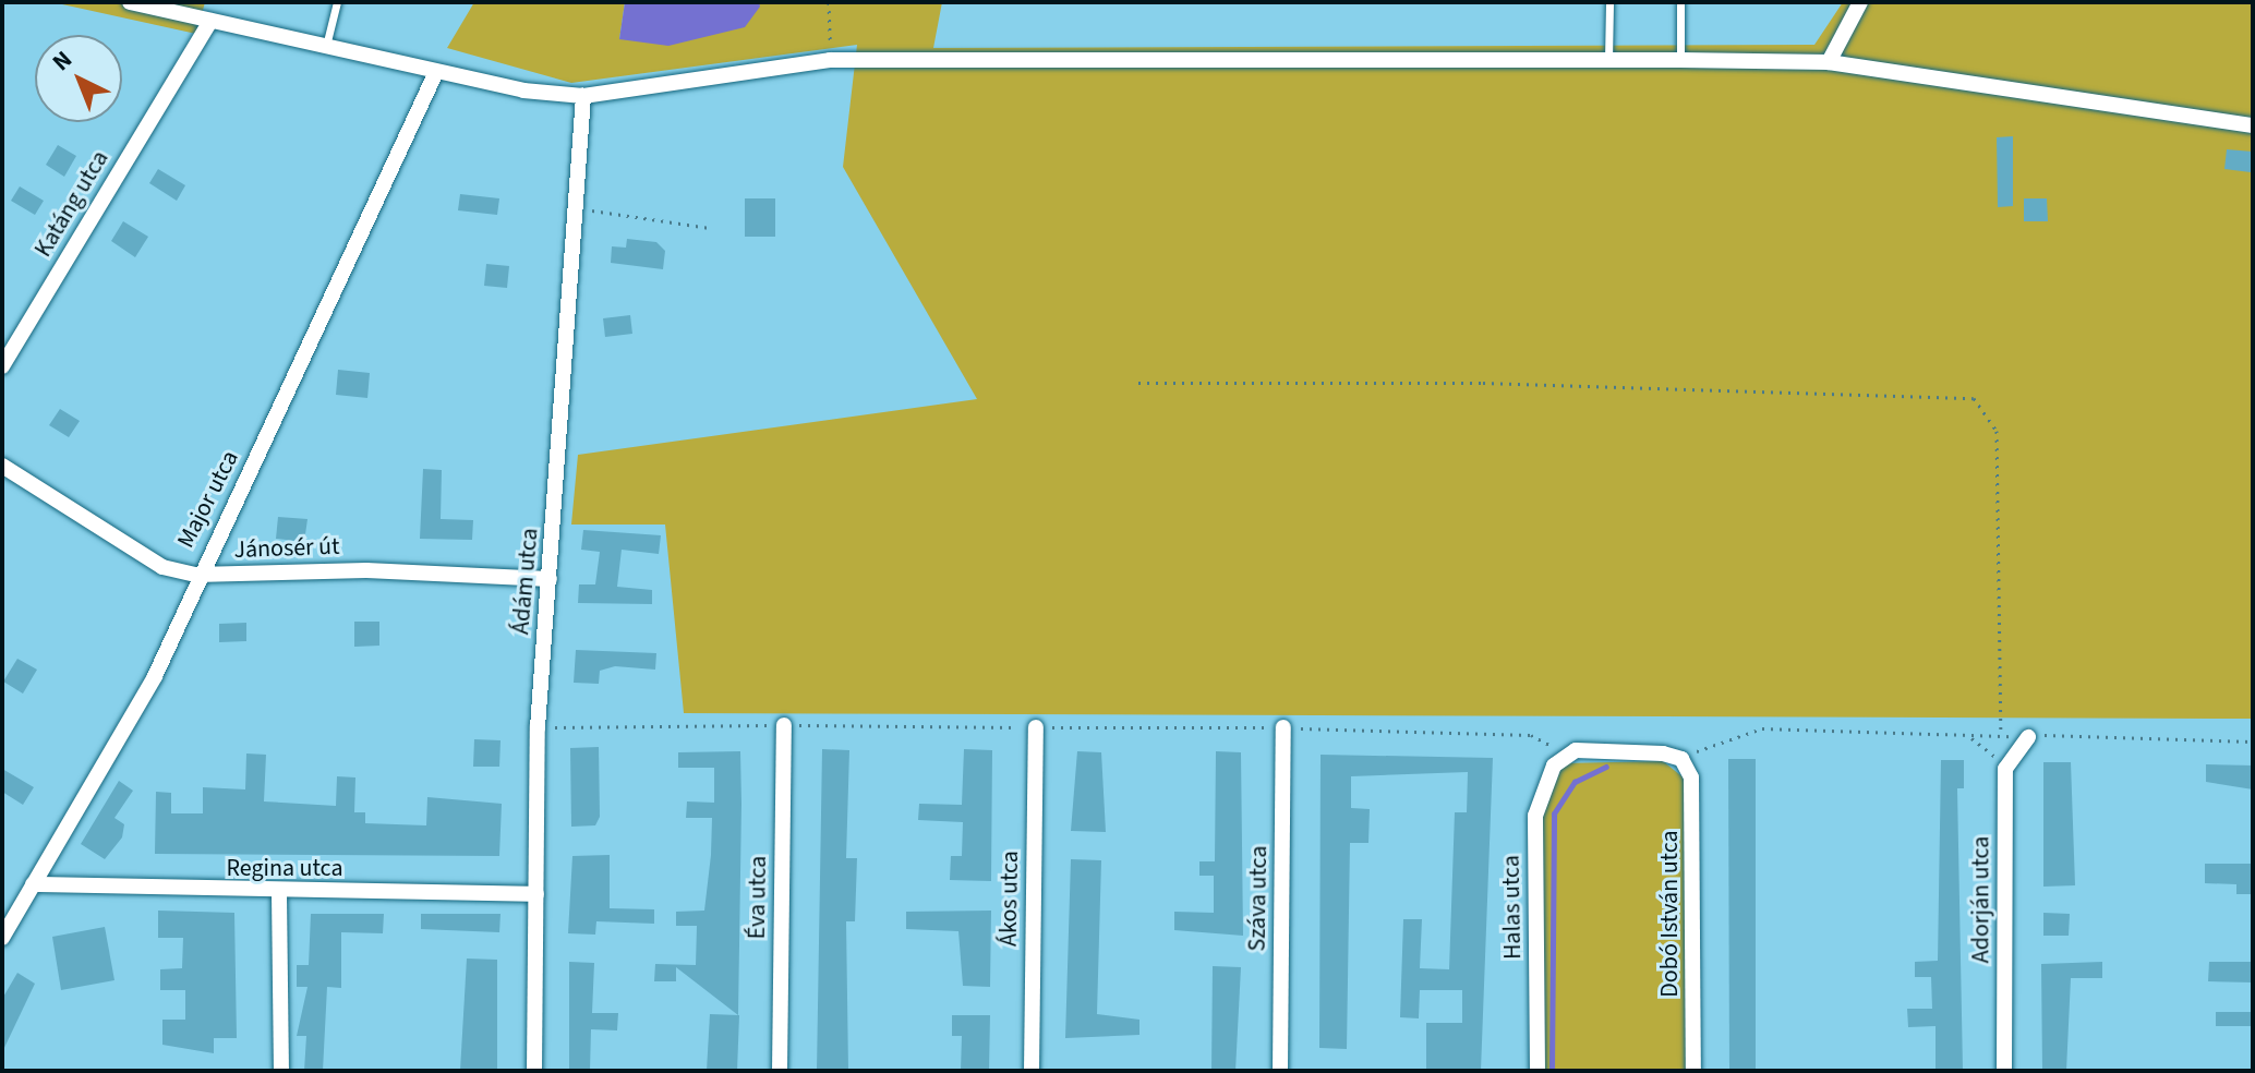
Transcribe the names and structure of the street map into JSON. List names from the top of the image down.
{
  "streets": {
    "street": [
      "Katáng utca",
      "Major utca",
      "Jánosér út",
      "Ádám utca",
      "Regina utca",
      "Éva utca",
      "Ákos utca",
      "Száva utca",
      "Adorján utca",
      "Halas utca",
      "Dobó István utca"
    ]
  },
  "crossings": [
    ["Major utca", "Jánosér út"],
    ["Major utca", "Regina utca"],
    ["Jánosér út", "Ádám utca"],
    ["Ádám utca", "Regina utca"],
    ["Halas utca", "Dobó István utca"]
  ],
  "north": "top left"
}
